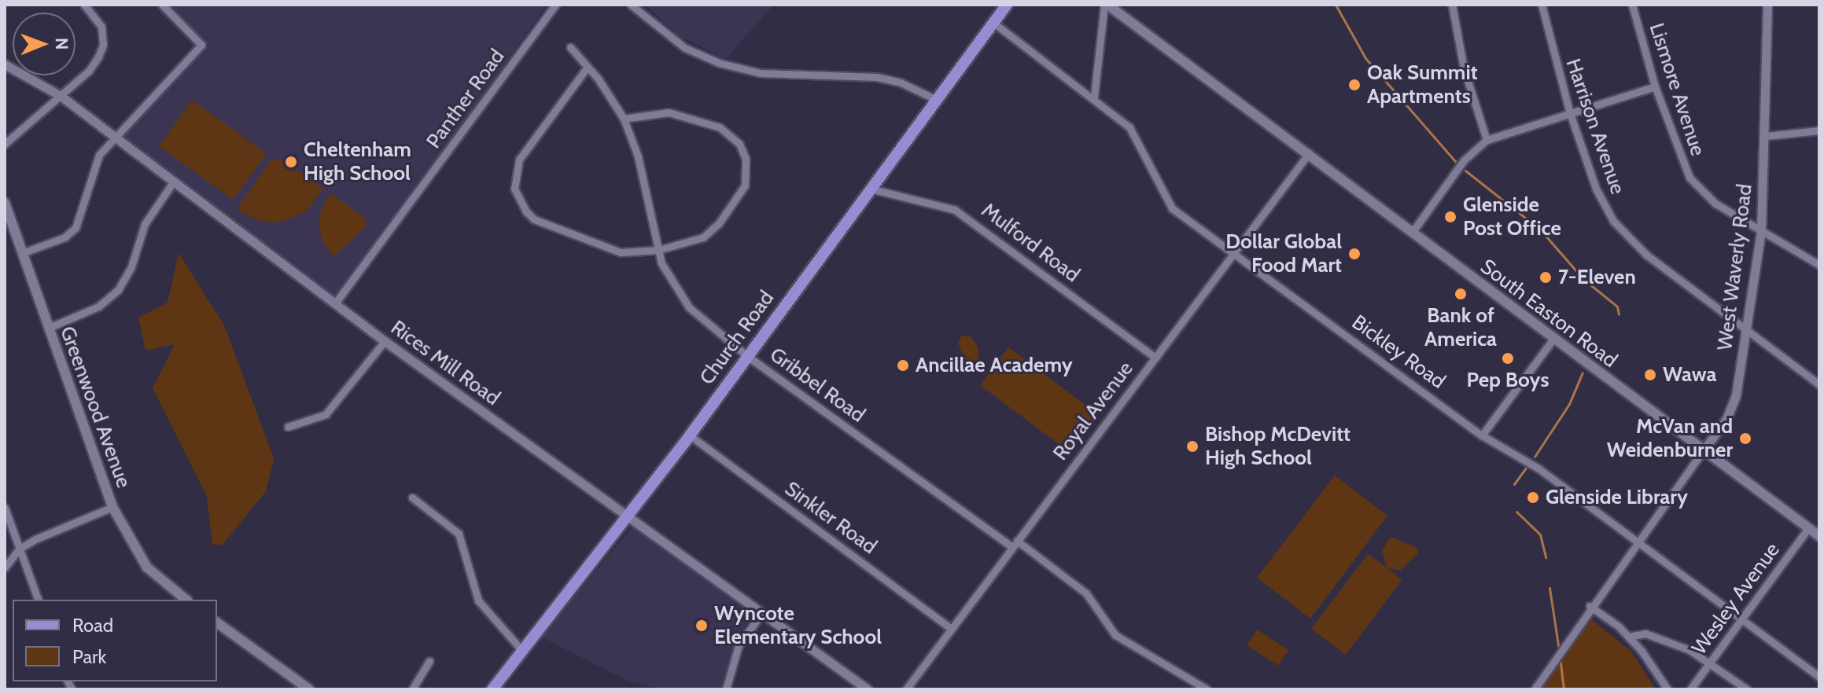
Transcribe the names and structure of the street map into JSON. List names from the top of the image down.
{
  "streets": {
    "main road": ["South Easton Road", "Church Road", "Greenwood Avenue"],
    "street": [
      "Lismore Avenue",
      "Panther Road",
      "Harrison Avenue",
      "Mulford Road",
      "West Waverly Road",
      "Bickley Road",
      "Rices Mill Road",
      "Gribbel Road",
      "Royal Avenue",
      "Sinkler Road",
      "Wesley Avenue"
    ]
  },
  "crossings": [
    ["Lismore Avenue", "West Waverly Road"],
    ["Panther Road", "Rices Mill Road"],
    ["Harrison Avenue", "West Waverly Road"],
    ["Mulford Road", "Church Road"],
    ["Mulford Road", "Royal Avenue"],
    ["West Waverly Road", "South Easton Road"],
    ["South Easton Road", "Royal Avenue"],
    ["South Easton Road", "Wesley Avenue"],
    ["Church Road", "Bickley Road"],
    ["Church Road", "Rices Mill Road"],
    ["Church Road", "Gribbel Road"],
    ["Church Road", "Sinkler Road"],
    ["Bickley Road", "Royal Avenue"],
    ["Bickley Road", "Wesley Avenue"],
    ["Gribbel Road", "Royal Avenue"],
    ["Royal Avenue", "Sinkler Road"]
  ],
  "places": [
    "Oak Summit Apartments",
    "Cheltenham High School",
    "Glenside Post Office",
    "Dollar Global Food Mart",
    "7-Eleven",
    "Bank of America",
    "Pep Boys",
    "Ancillae Academy",
    "Wawa",
    "McVan and Weidenburner",
    "Bishop McDevitt High School",
    "Glenside Library",
    "Wyncote Elementary School"
  ],
  "legend": ["Road", "Park"],
  "north": "right"
}
